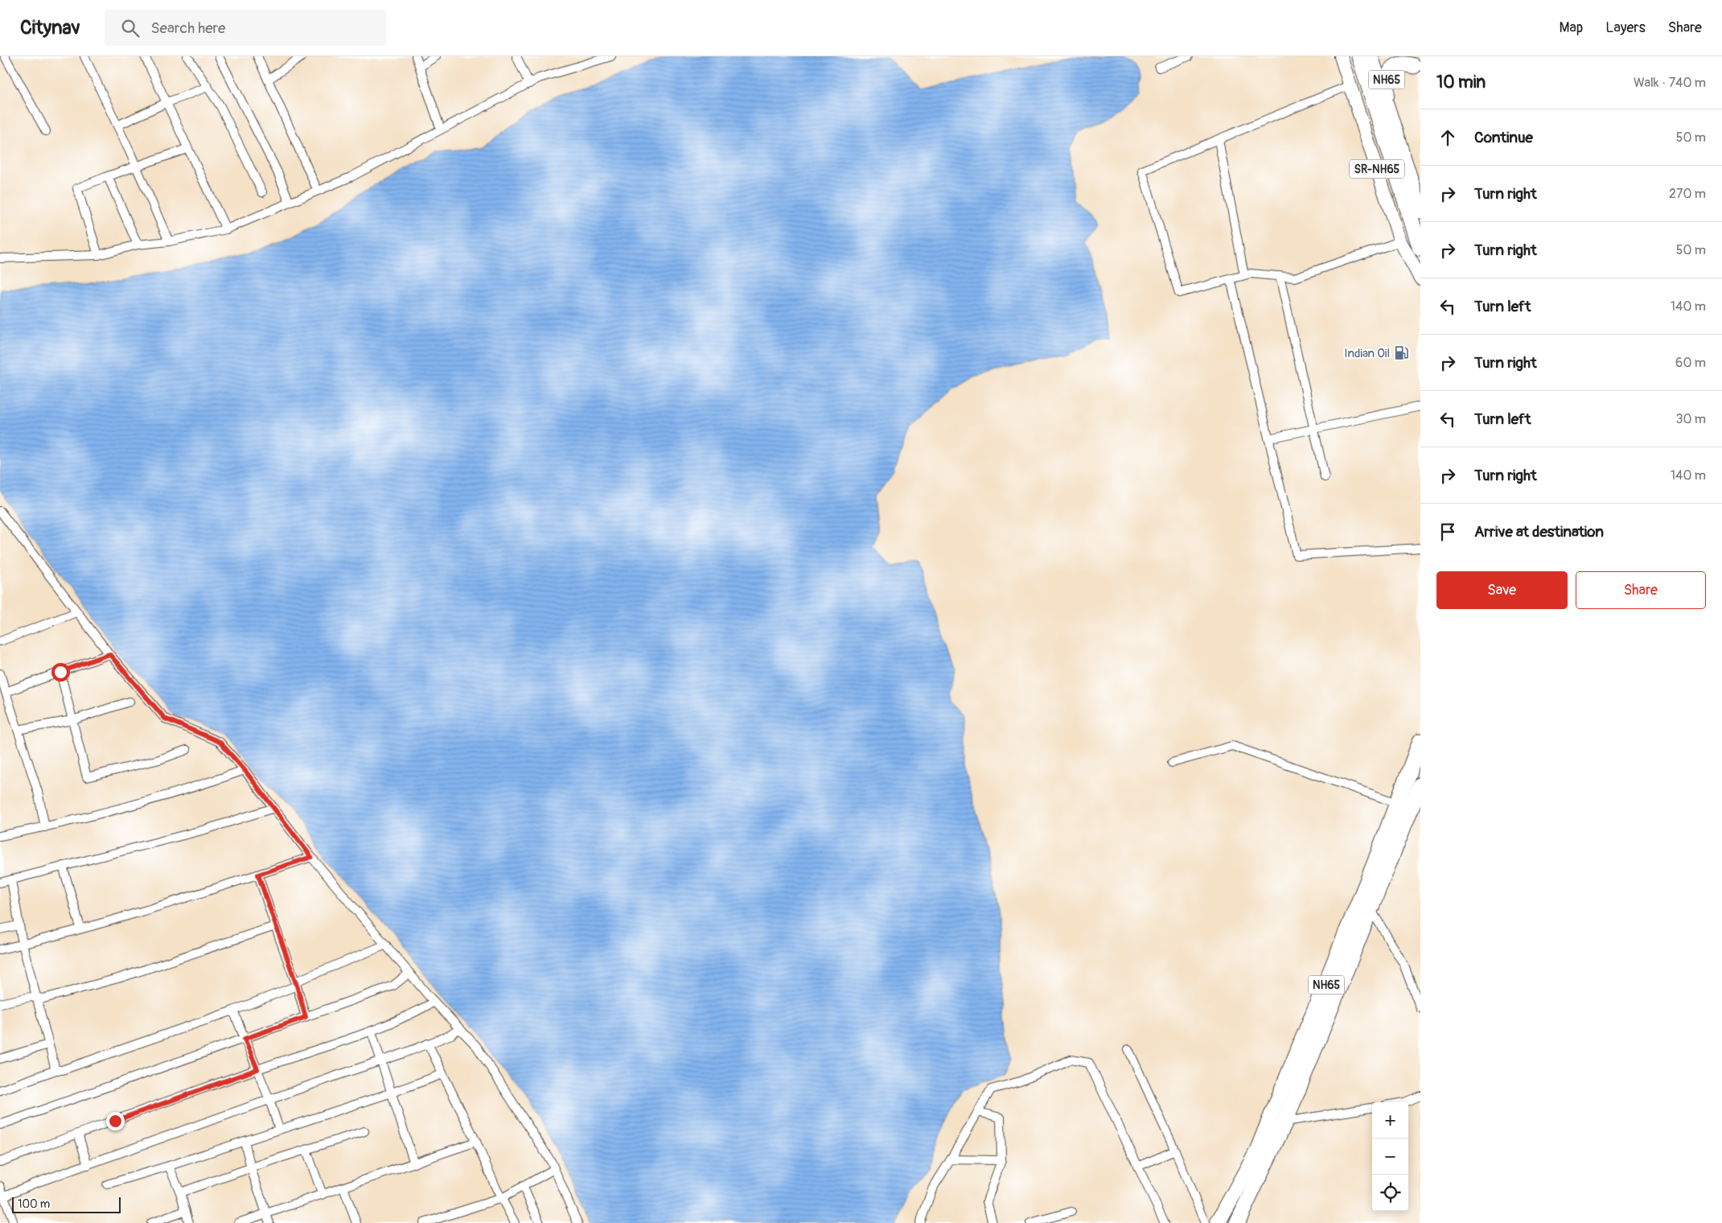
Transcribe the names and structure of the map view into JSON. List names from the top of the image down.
{
  "streets": {
    "highway": ["NH65"],
    "main road": ["SR-NH65"]
  },
  "places": {
    "fuel station": ["Indian Oil"]
  },
  "scale_bar": "100 m",
  "page": {
    "header": "Citynav",
    "search": "Search here",
    "nav": ["Map", "Layers", "Share"],
    "heading": ["10 min", "Walk · 740 m"],
    "list": [
      ["Continue", "50 m"],
      ["Turn right", "270 m"],
      ["Turn right", "50 m"],
      ["Turn left", "140 m"],
      ["Turn right", "60 m"],
      ["Turn left", "30 m"],
      ["Turn right", "140 m"],
      "Arrive at destination"
    ],
    "buttons": ["Save", "Share"],
    "map_buttons": ["+", "−"],
    "scale": "100 m"
  }
}
